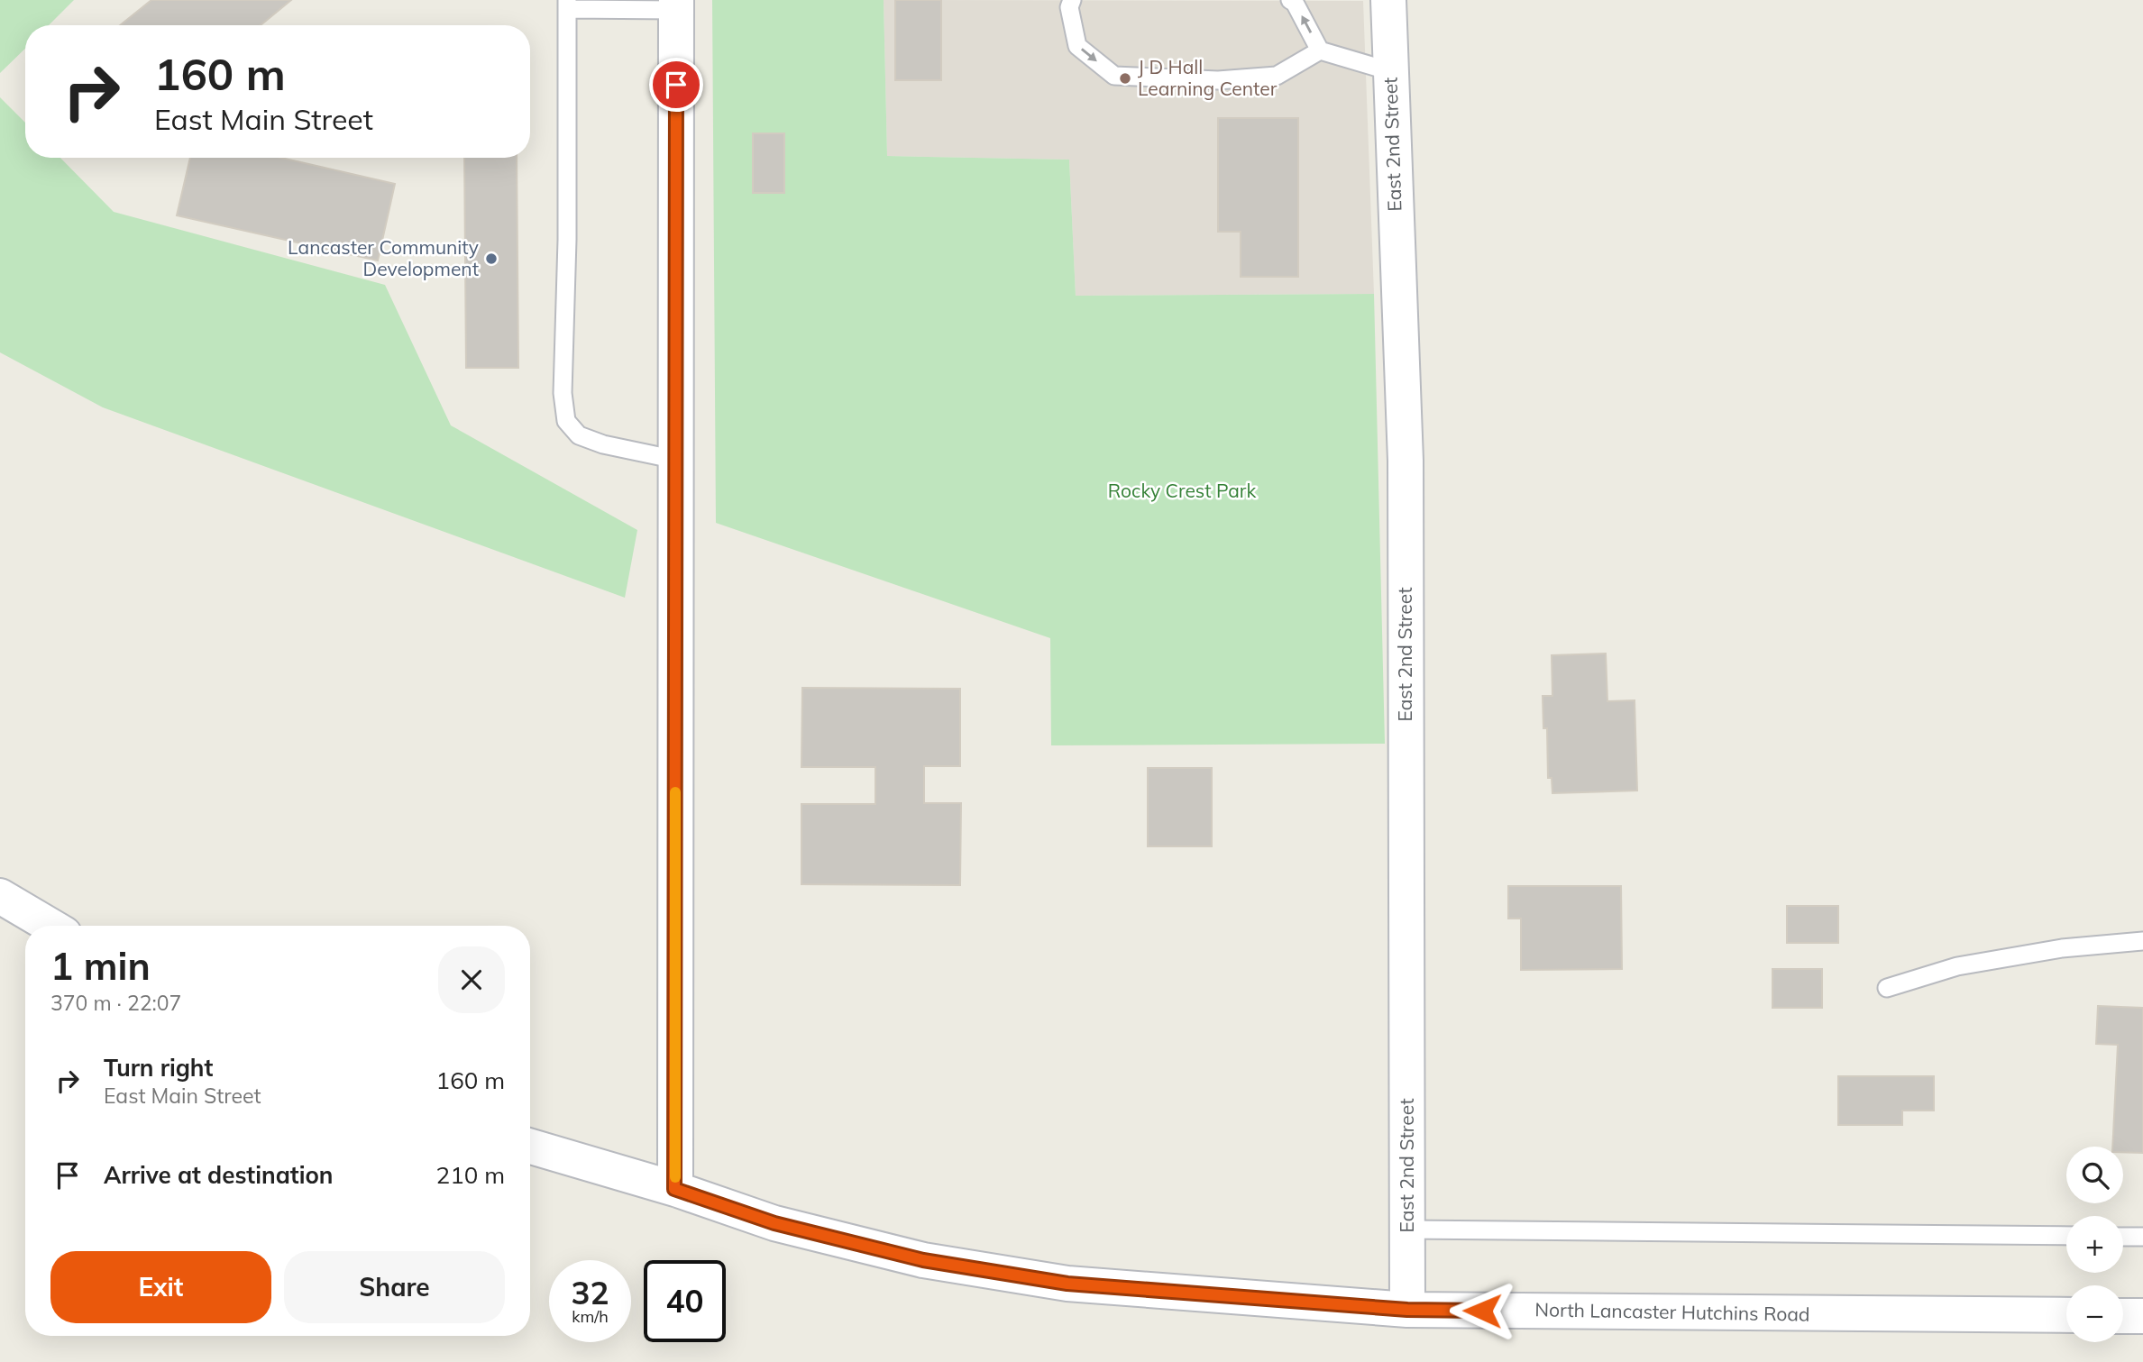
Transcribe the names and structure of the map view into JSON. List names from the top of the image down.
{
  "streets": {
    "street": ["East 2nd Street", "North Lancaster Hutchins Road"]
  },
  "crossings": [
    ["East 2nd Street", "North Lancaster Hutchins Road"]
  ],
  "parks": ["Rocky Crest Park"],
  "places": ["J D Hall Learning Center", "Lancaster Community Development"],
  "page": {
    "turn": ["160 m", "East Main Street"],
    "heading": ["1 min", "370 m · 22:07"],
    "list": [
      {
        "name": "Turn right",
        "note": "East Main Street",
        "value": "160 m"
      },
      {
        "name": "Arrive at destination",
        "value": "210 m"
      }
    ],
    "map_buttons": ["+", "−"],
    "buttons": ["Exit", "Share"],
    "speed": "32 km/h",
    "limit": "40"
  }
}
